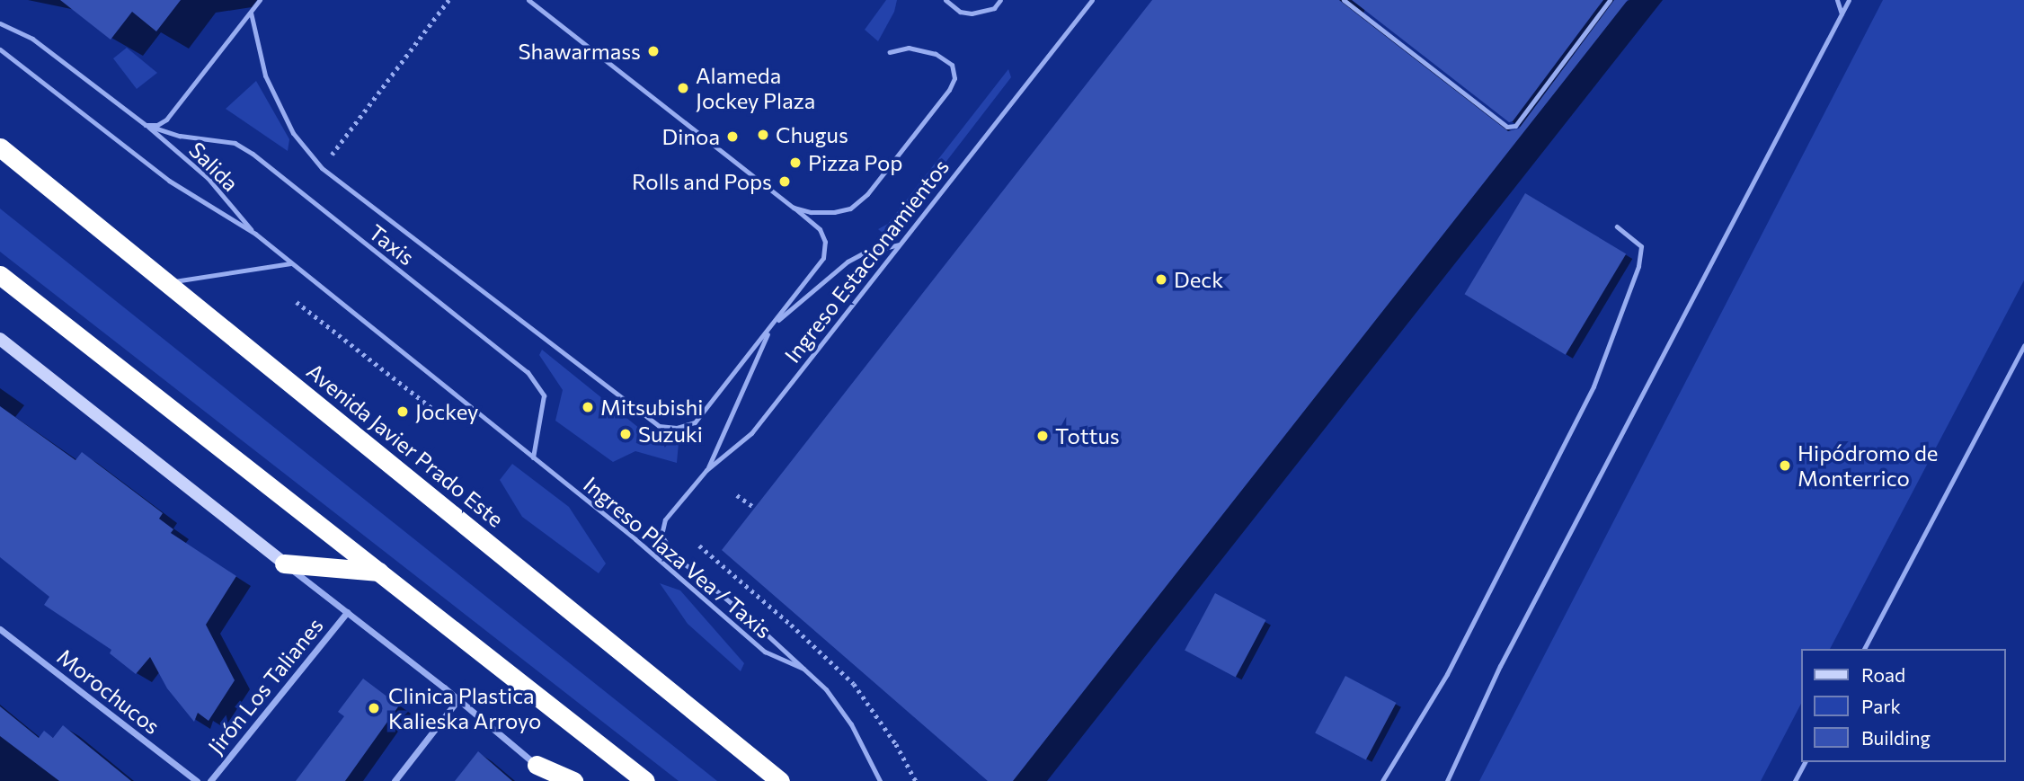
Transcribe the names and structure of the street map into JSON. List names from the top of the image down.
{
  "streets": {
    "highway": ["Avenida Javier Prado Este"],
    "street": ["Jirón Los Talianes", "Morochucos"],
    "lane": [
      "Salida",
      "Taxis",
      "Ingreso Estacionamientos",
      "Ingreso Plaza Vea / Taxis"
    ]
  },
  "crossings": [
    ["Salida", "Taxis"],
    ["Salida", "Ingreso Plaza Vea / Taxis"],
    ["Taxis", "Ingreso Plaza Vea / Taxis"],
    ["Ingreso Estacionamientos", "Ingreso Plaza Vea / Taxis"]
  ],
  "places": [
    "Shawarmass",
    "Alameda Jockey Plaza",
    "Chugus",
    "Dinoa",
    "Pizza Pop",
    "Rolls and Pops",
    "Deck",
    "Mitsubishi",
    "Jockey",
    "Suzuki",
    "Tottus",
    "Hipódromo de Monterrico",
    "Clinica Plastica Kalieska Arroyo"
  ],
  "legend": ["Road", "Park", "Building"]
}
